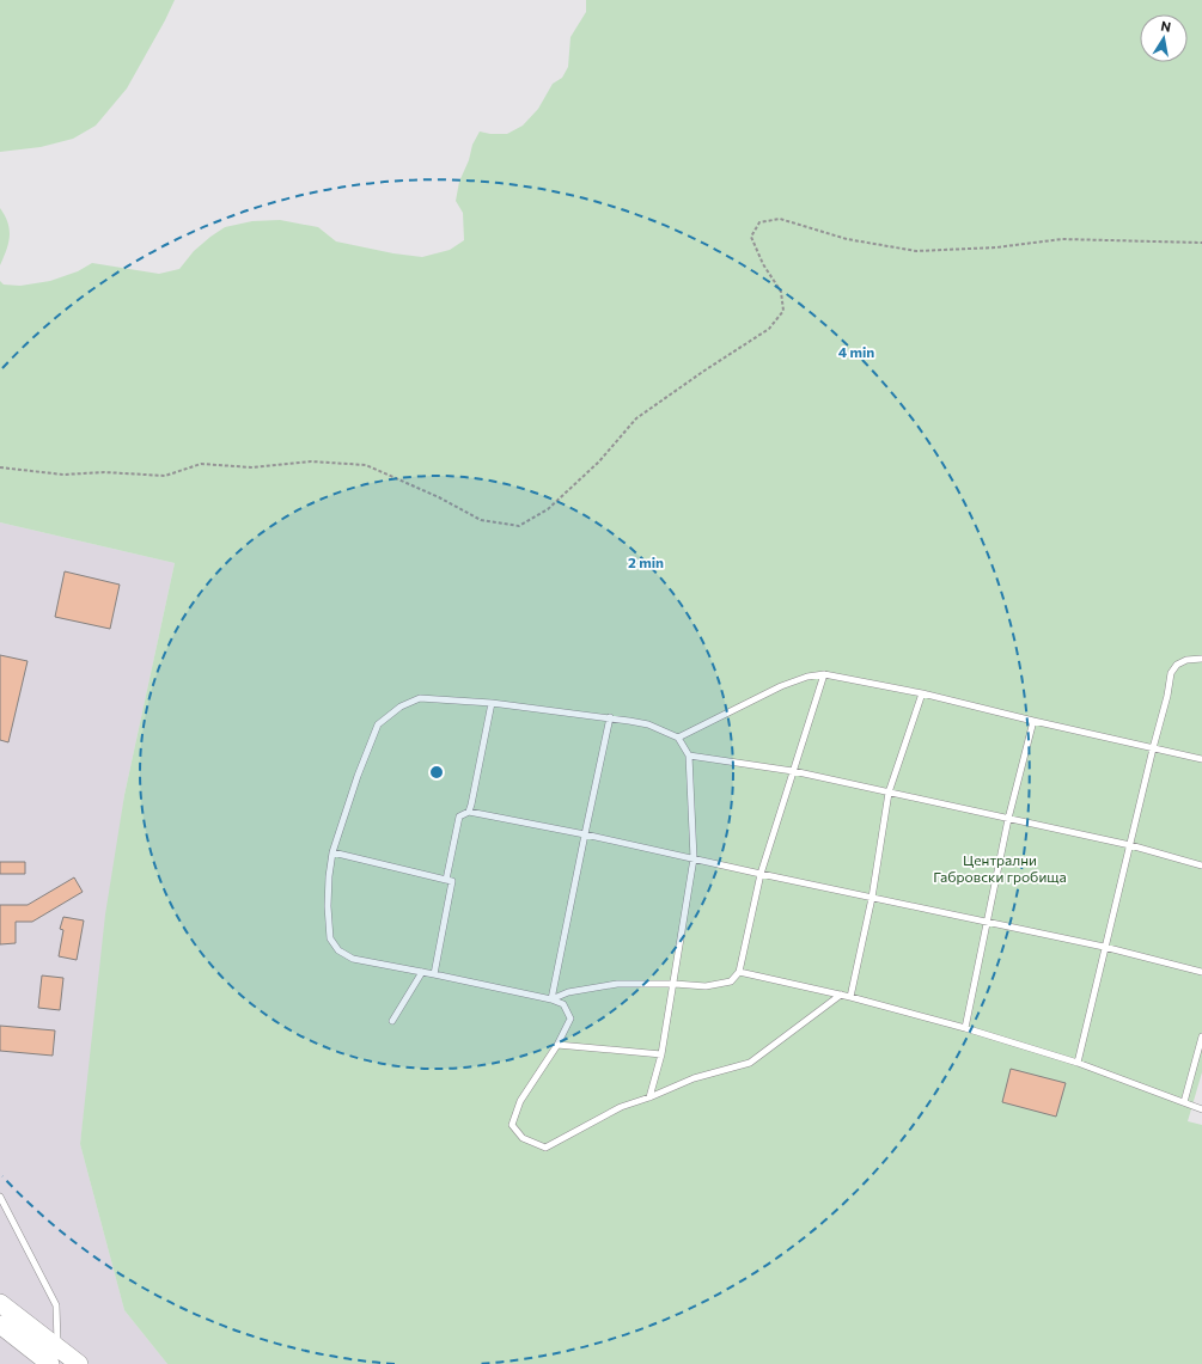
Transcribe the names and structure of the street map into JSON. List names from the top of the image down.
{
  "parks": ["Централни Габровски гробища"],
  "north": "top",
  "rings": ["4 min", "2 min"]
}
